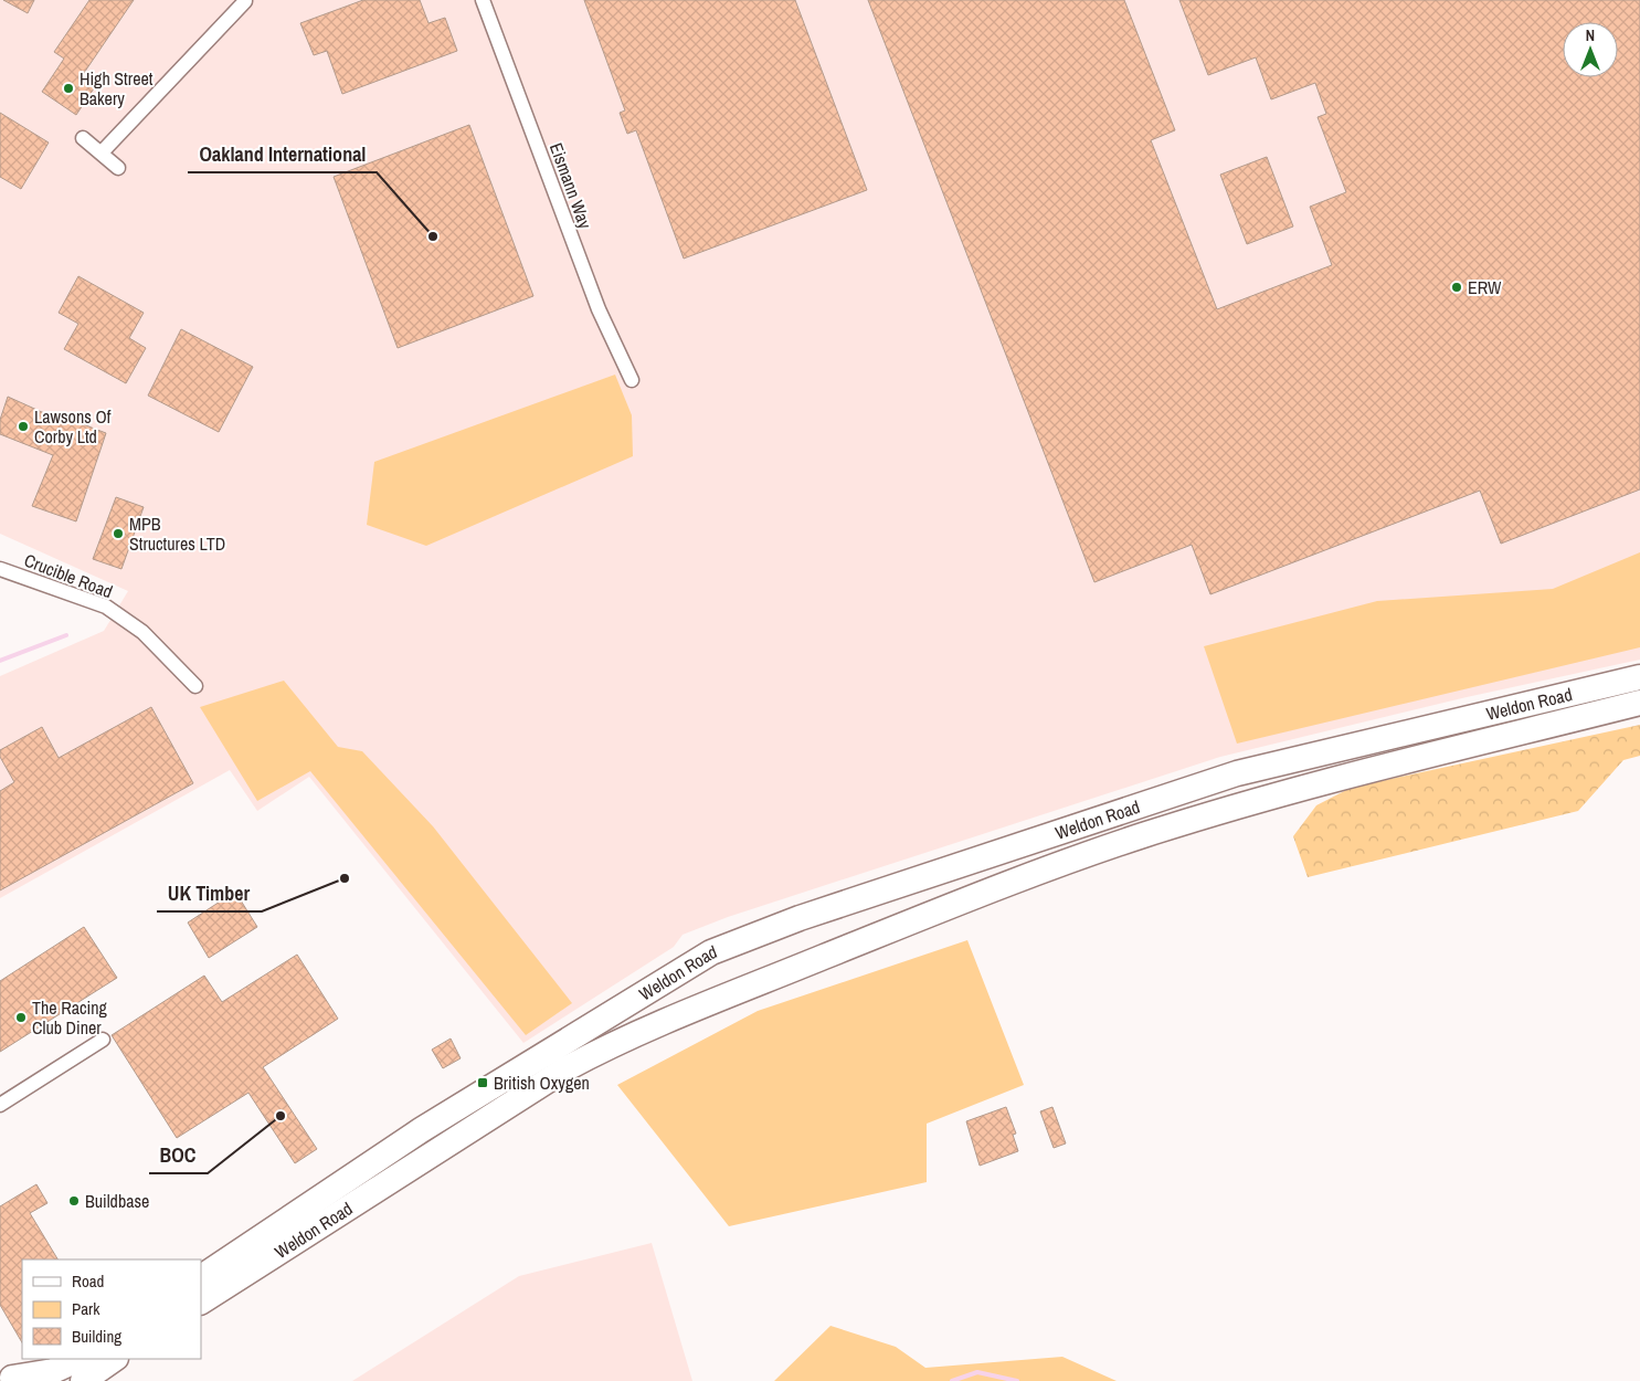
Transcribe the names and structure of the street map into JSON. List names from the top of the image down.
{
  "streets": {
    "highway": ["Weldon Road"],
    "street": ["Eismann Way", "Crucible Road"]
  },
  "places": {
    "other": [
      "High Street Bakery",
      "Oakland International",
      "ERW",
      "Lawsons Of Corby Ltd",
      "MPB Structures LTD",
      "UK Timber",
      "The Racing Club Diner",
      "BOC",
      "Buildbase"
    ],
    "transit": ["British Oxygen"]
  },
  "legend": ["Road", "Park", "Building"],
  "north": "top"
}
